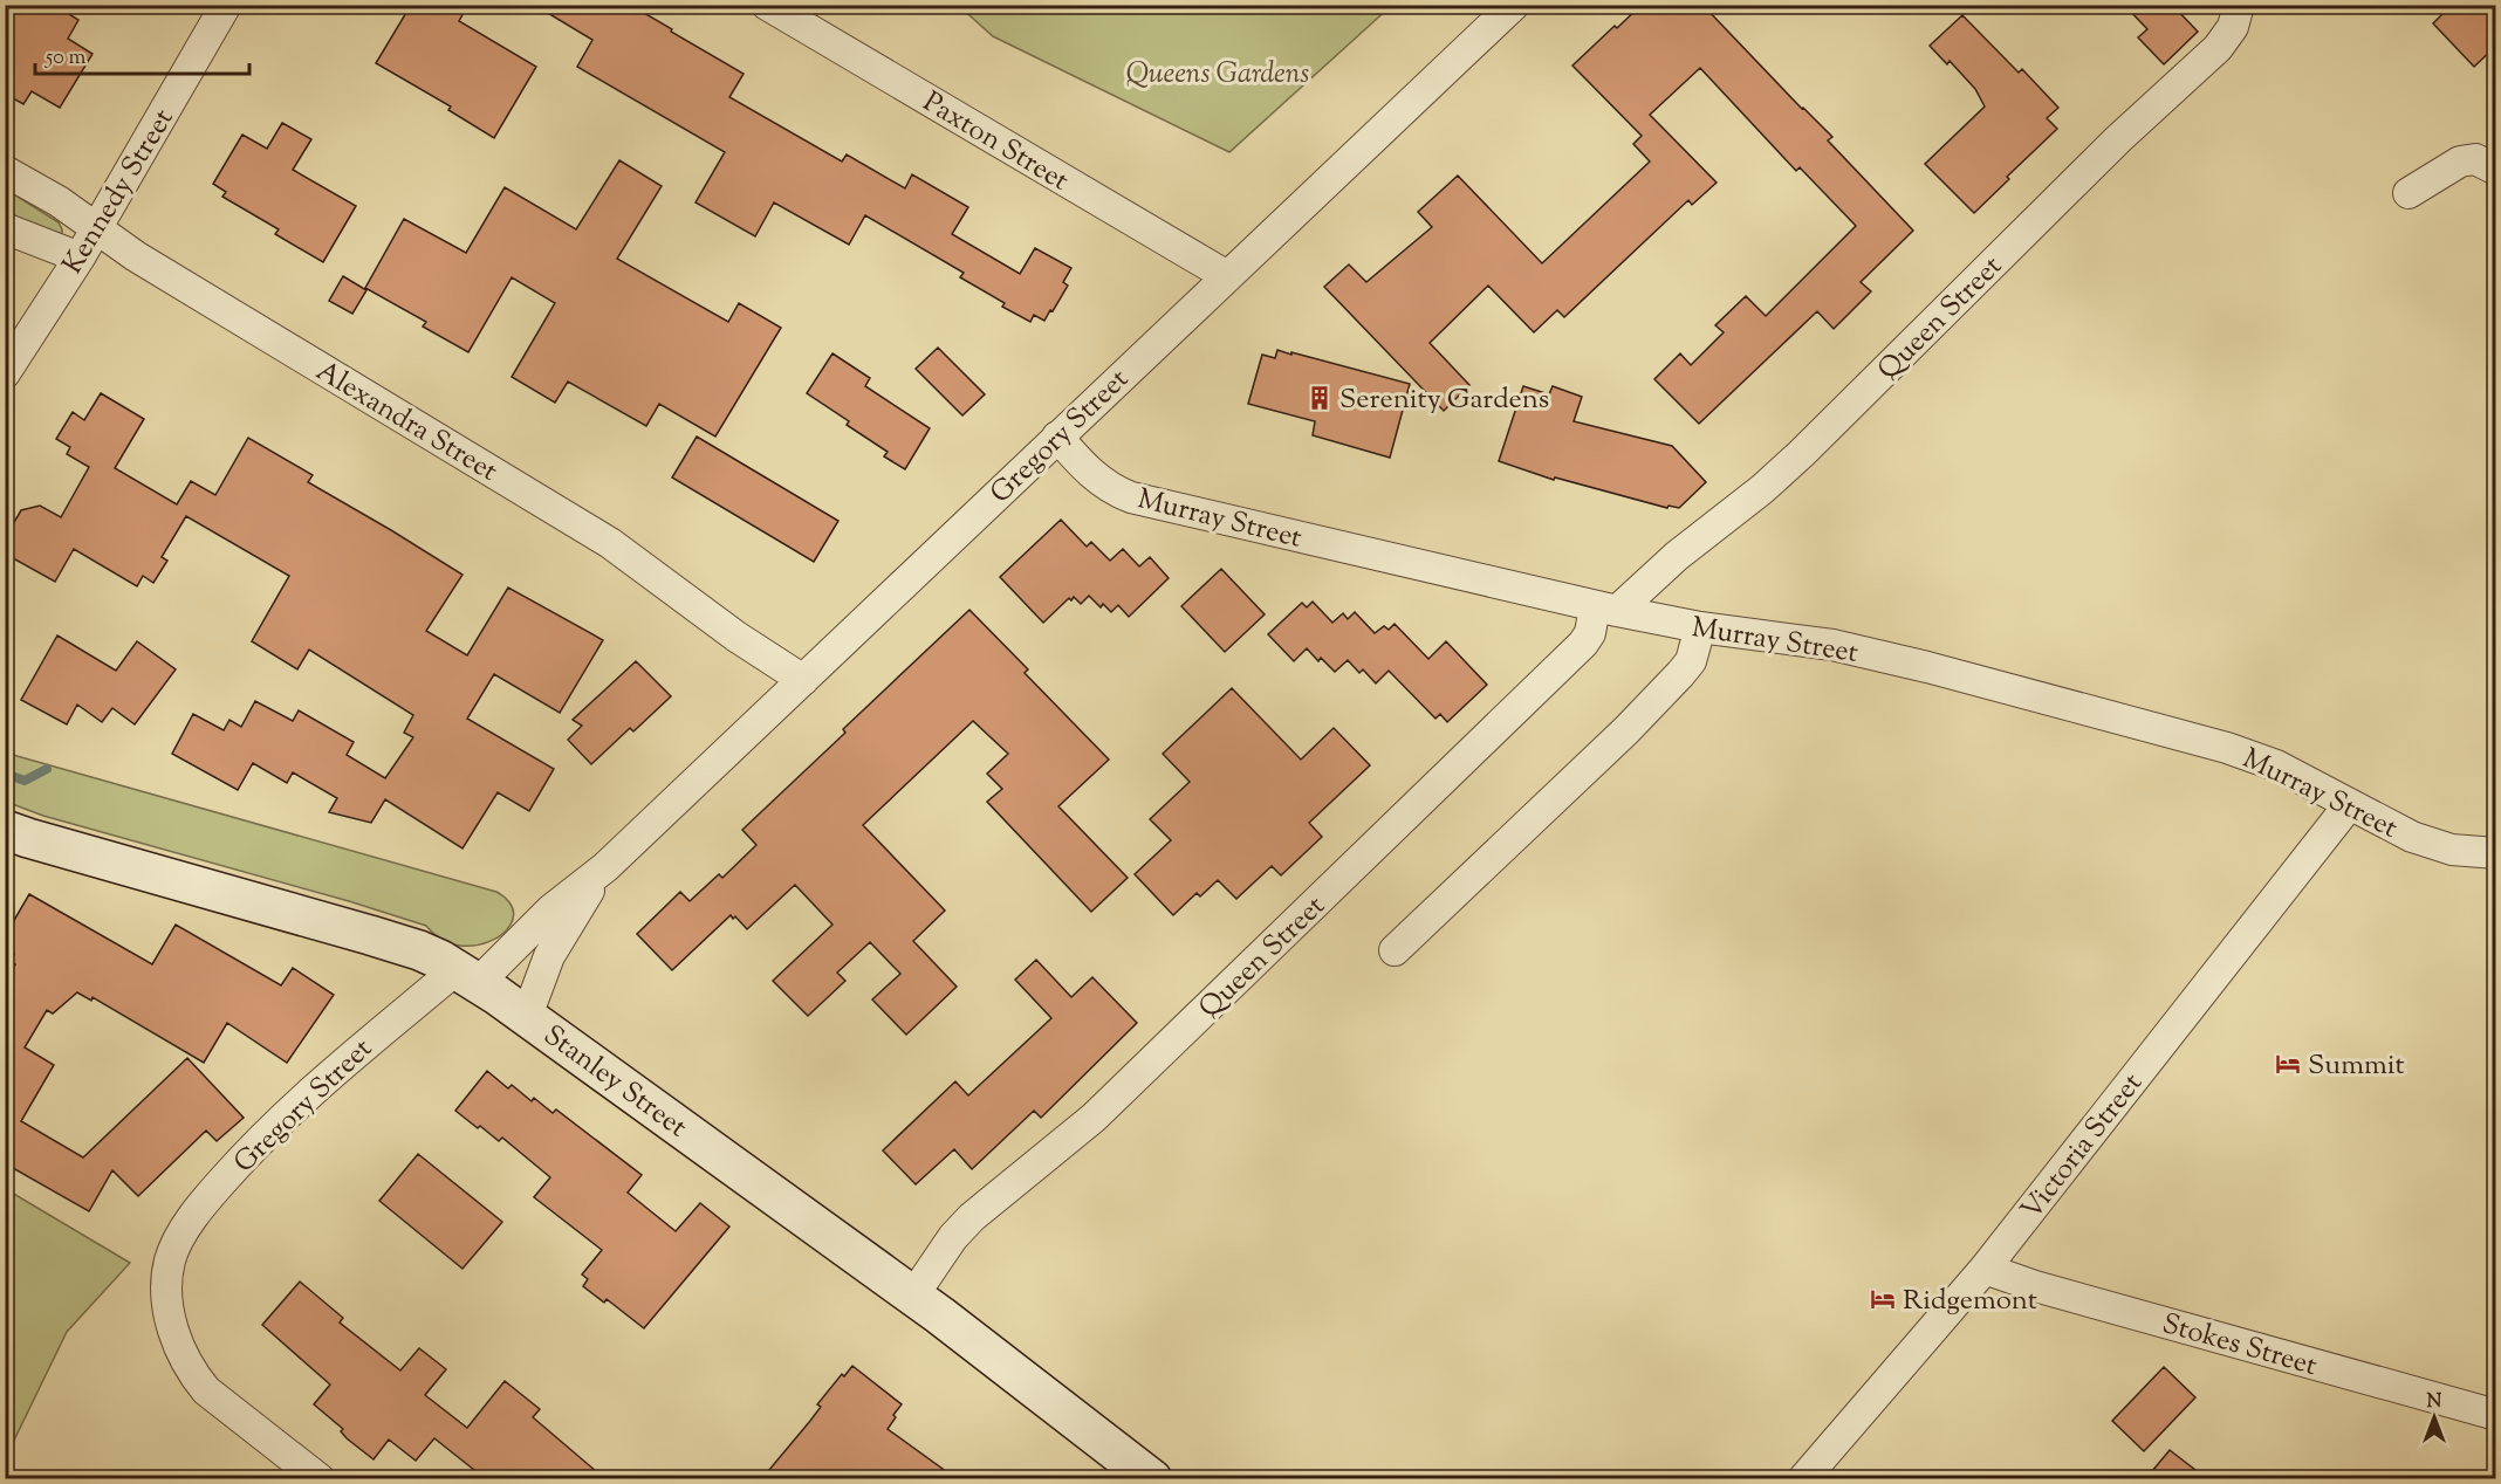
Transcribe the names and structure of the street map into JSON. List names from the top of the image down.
{
  "streets": {
    "main road": ["Stanley Street"],
    "street": [
      "Paxton Street",
      "Kennedy Street",
      "Queen Street",
      "Alexandra Street",
      "Gregory Street",
      "Murray Street",
      "Victoria Street",
      "Stokes Street"
    ]
  },
  "crossings": [
    ["Paxton Street", "Gregory Street"],
    ["Kennedy Street", "Alexandra Street"],
    ["Queen Street", "Murray Street"],
    ["Queen Street", "Stanley Street"],
    ["Alexandra Street", "Gregory Street"],
    ["Gregory Street", "Murray Street"],
    ["Gregory Street", "Stanley Street"],
    ["Murray Street", "Victoria Street"],
    ["Victoria Street", "Stokes Street"]
  ],
  "parks": ["Queens Gardens"],
  "places": {
    "building": ["Serenity Gardens"],
    "hotel": ["Summit", "Ridgemont"]
  },
  "scale_bar": "50 m",
  "north": "top"
}
